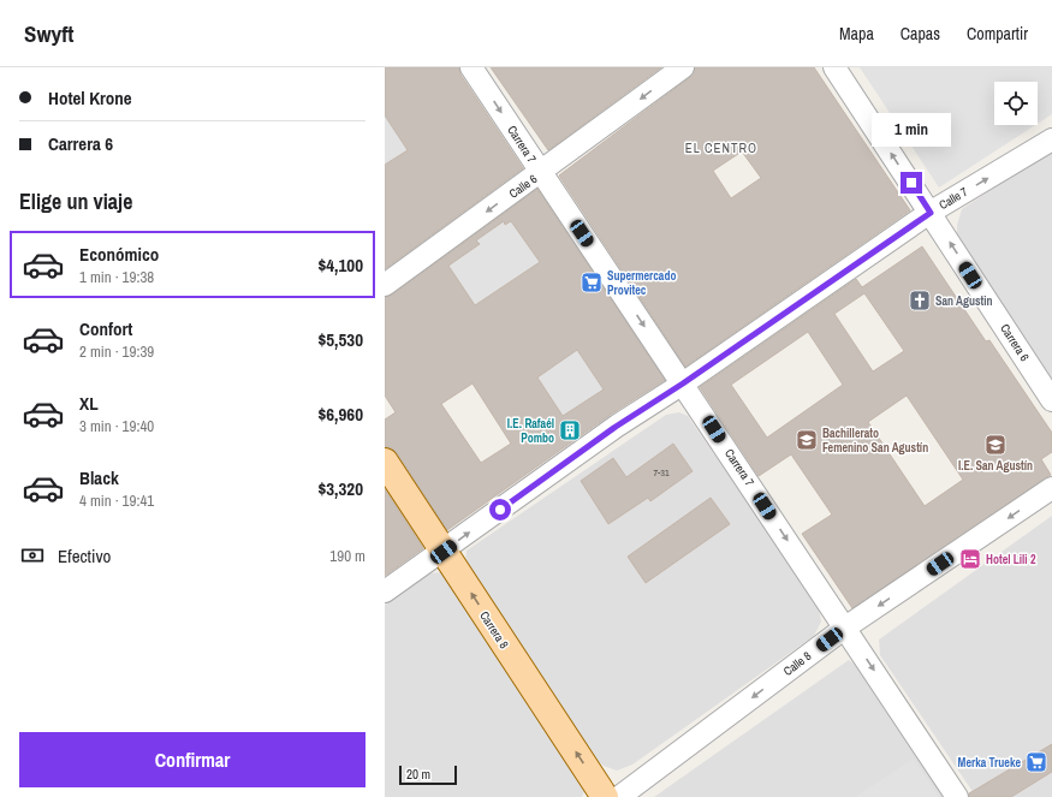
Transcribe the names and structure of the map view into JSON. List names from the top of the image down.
{
  "streets": {
    "main road": ["Carrera 8"],
    "street": [
      "Carrera 7",
      "Calle 6",
      "Calle 7",
      "Carrera 6",
      "Calle 8"
    ]
  },
  "crossings": [
    ["Carrera 7", "Calle 6"],
    ["Carrera 7", "Calle 7"],
    ["Carrera 7", "Calle 8"],
    ["Calle 7", "Carrera 6"],
    ["Calle 7", "Carrera 8"]
  ],
  "one_way": [
    "Carrera 7",
    "Calle 6",
    "Calle 7",
    "Carrera 6",
    "Carrera 8",
    "Calle 8"
  ],
  "districts": ["EL CENTRO"],
  "places": {
    "supermarket": ["Supermercado Provitec", "Merka Trueke"],
    "church": ["San Agustin"],
    "building": ["I.E. Rafaél Pombo"],
    "school or university": ["Bachillerato Femenino San Agustín", "I.E. San Agustín"],
    "hotel": ["Hotel Lili 2"]
  },
  "house_numbers": ["7-31"],
  "scale_bar": "20 m",
  "page": {
    "header": "Swyft",
    "nav": ["Mapa", "Capas", "Compartir"],
    "banner": ["Hotel Krone", "Carrera 6"],
    "bubble": "1 min",
    "heading": "Elige un viaje",
    "list": [
      {
        "name": "Económico",
        "note": "1 min · 19:38",
        "value": "$4,100"
      },
      {
        "name": "Confort",
        "note": "2 min · 19:39",
        "value": "$5,530"
      },
      {
        "name": "XL",
        "note": "3 min · 19:40",
        "value": "$6,960"
      },
      {
        "name": "Black",
        "note": "4 min · 19:41",
        "value": "$3,320"
      }
    ],
    "pay": ["Efectivo", "190 m"],
    "buttons": "Confirmar",
    "scale": "20 m"
  }
}
